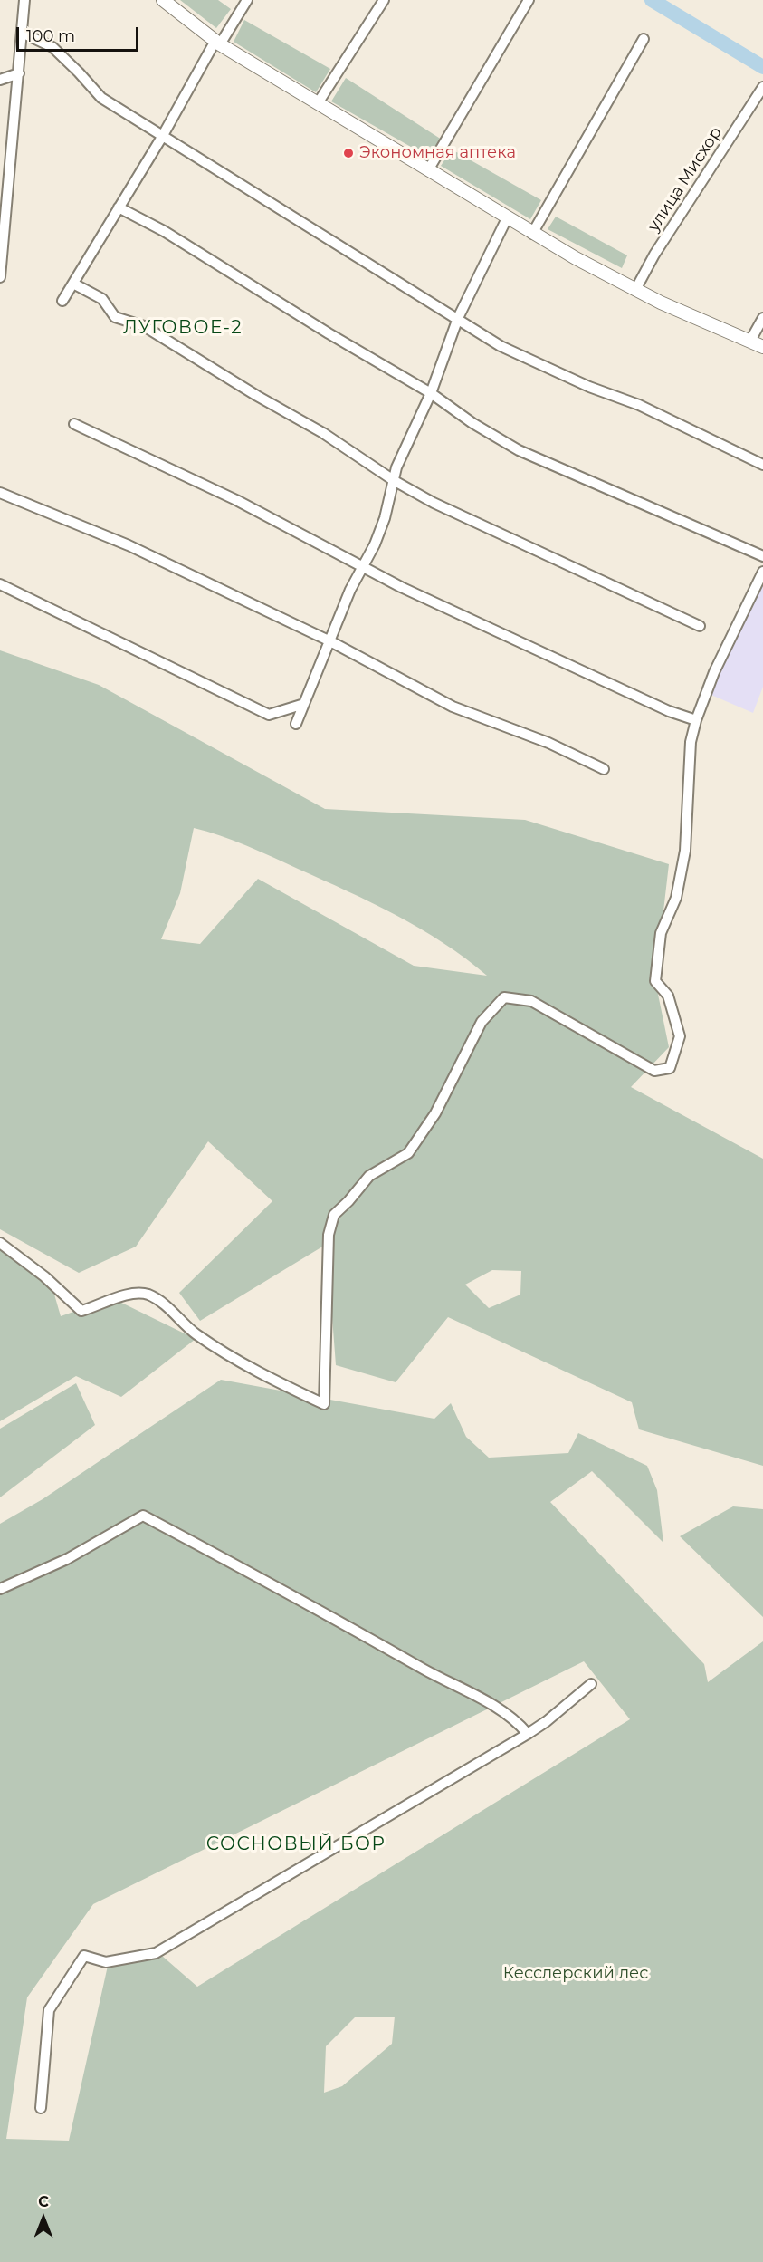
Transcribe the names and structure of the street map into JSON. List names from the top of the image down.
{
  "streets": {
    "street": ["улица Мисхор"]
  },
  "districts": ["ЛУГОВОЕ-2", "СОСНОВЫЙ БОР"],
  "parks": ["Кесслерский лес"],
  "places": ["Экономная аптека"],
  "scale_bar": "100 m",
  "north": "top"
}
